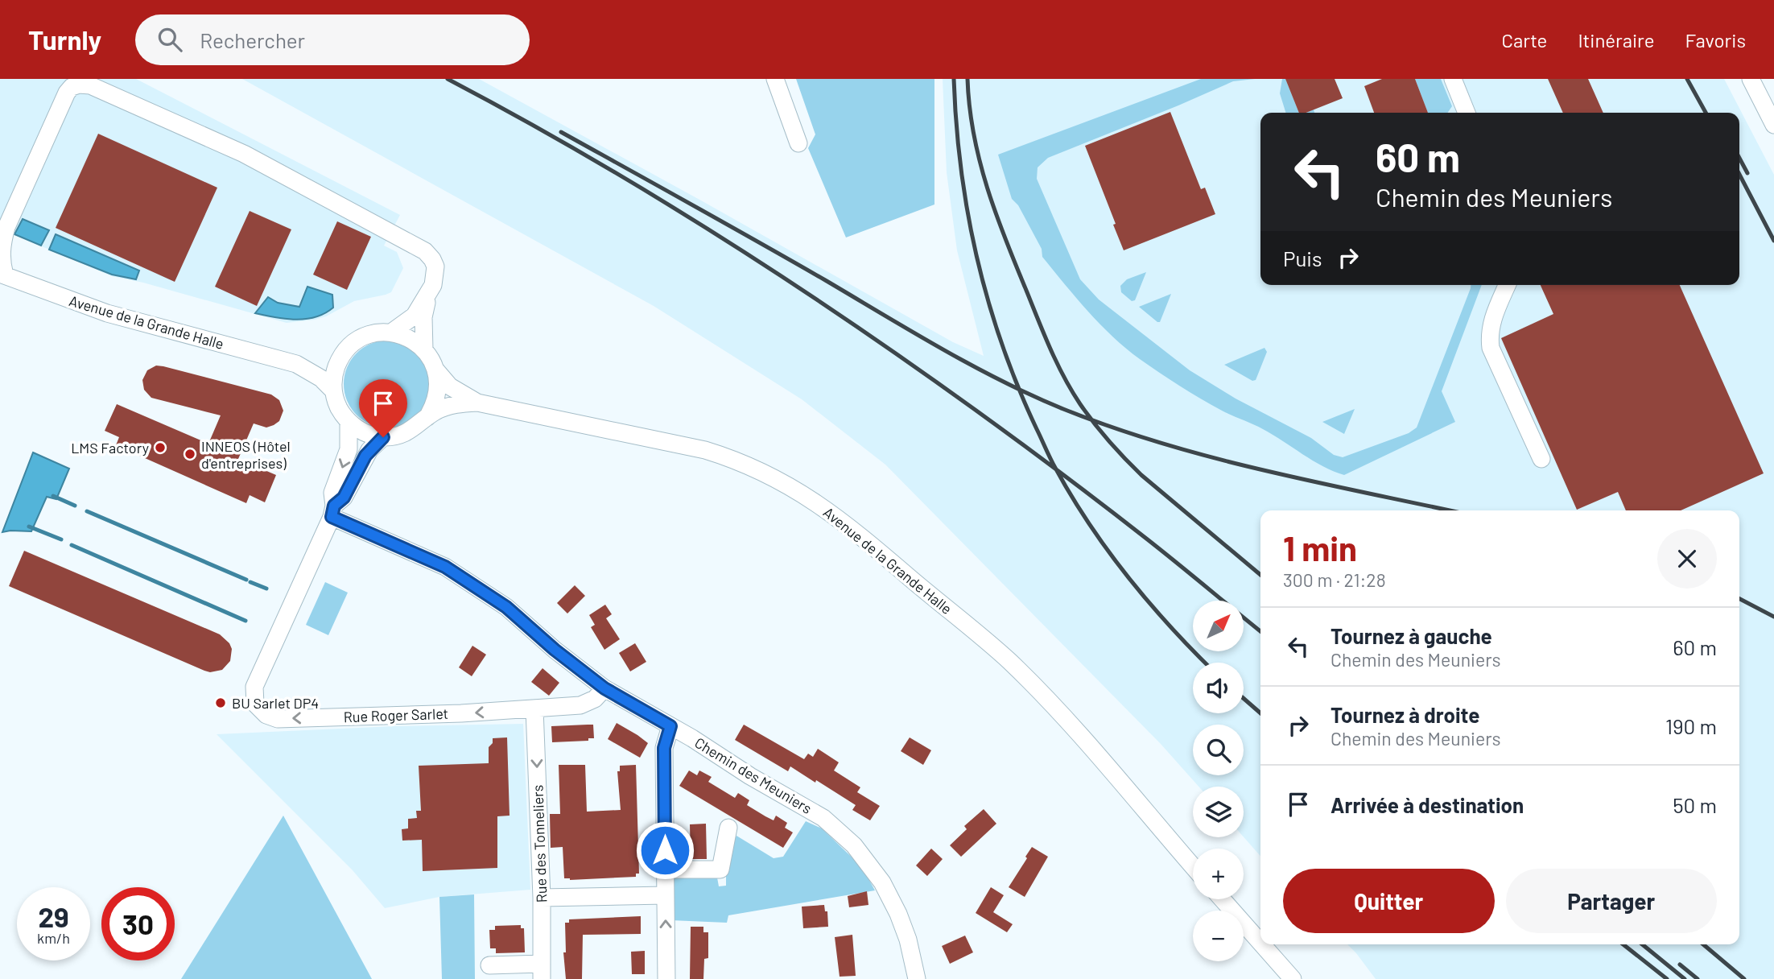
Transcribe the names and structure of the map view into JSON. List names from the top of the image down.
{
  "streets": {
    "street": [
      "Avenue de la Grande Halle",
      "Rue Roger Sarlet",
      "Chemin des Meuniers",
      "Rue des Tonneliers"
    ]
  },
  "crossings": [
    ["Rue Roger Sarlet", "Chemin des Meuniers"],
    ["Rue Roger Sarlet", "Rue des Tonneliers"]
  ],
  "places": ["LMS Factory", "INNEOS (Hôtel d'entreprises)", "BU Sarlet DP4"],
  "north": "top right",
  "page": {
    "header": "Turnly",
    "search": "Rechercher",
    "nav": ["Carte", "Itinéraire", "Favoris"],
    "turn": ["60 m", "Chemin des Meuniers"],
    "then": "Puis",
    "heading": ["1 min", "300 m · 21:28"],
    "map_buttons": ["+", "−"],
    "list": [
      {
        "name": "Tournez à gauche",
        "note": "Chemin des Meuniers",
        "value": "60 m"
      },
      {
        "name": "Tournez à droite",
        "note": "Chemin des Meuniers",
        "value": "190 m"
      },
      {
        "name": "Arrivée à destination",
        "value": "50 m"
      }
    ],
    "buttons": ["Quitter", "Partager"],
    "speed": "29 km/h",
    "limit": "30"
  }
}
